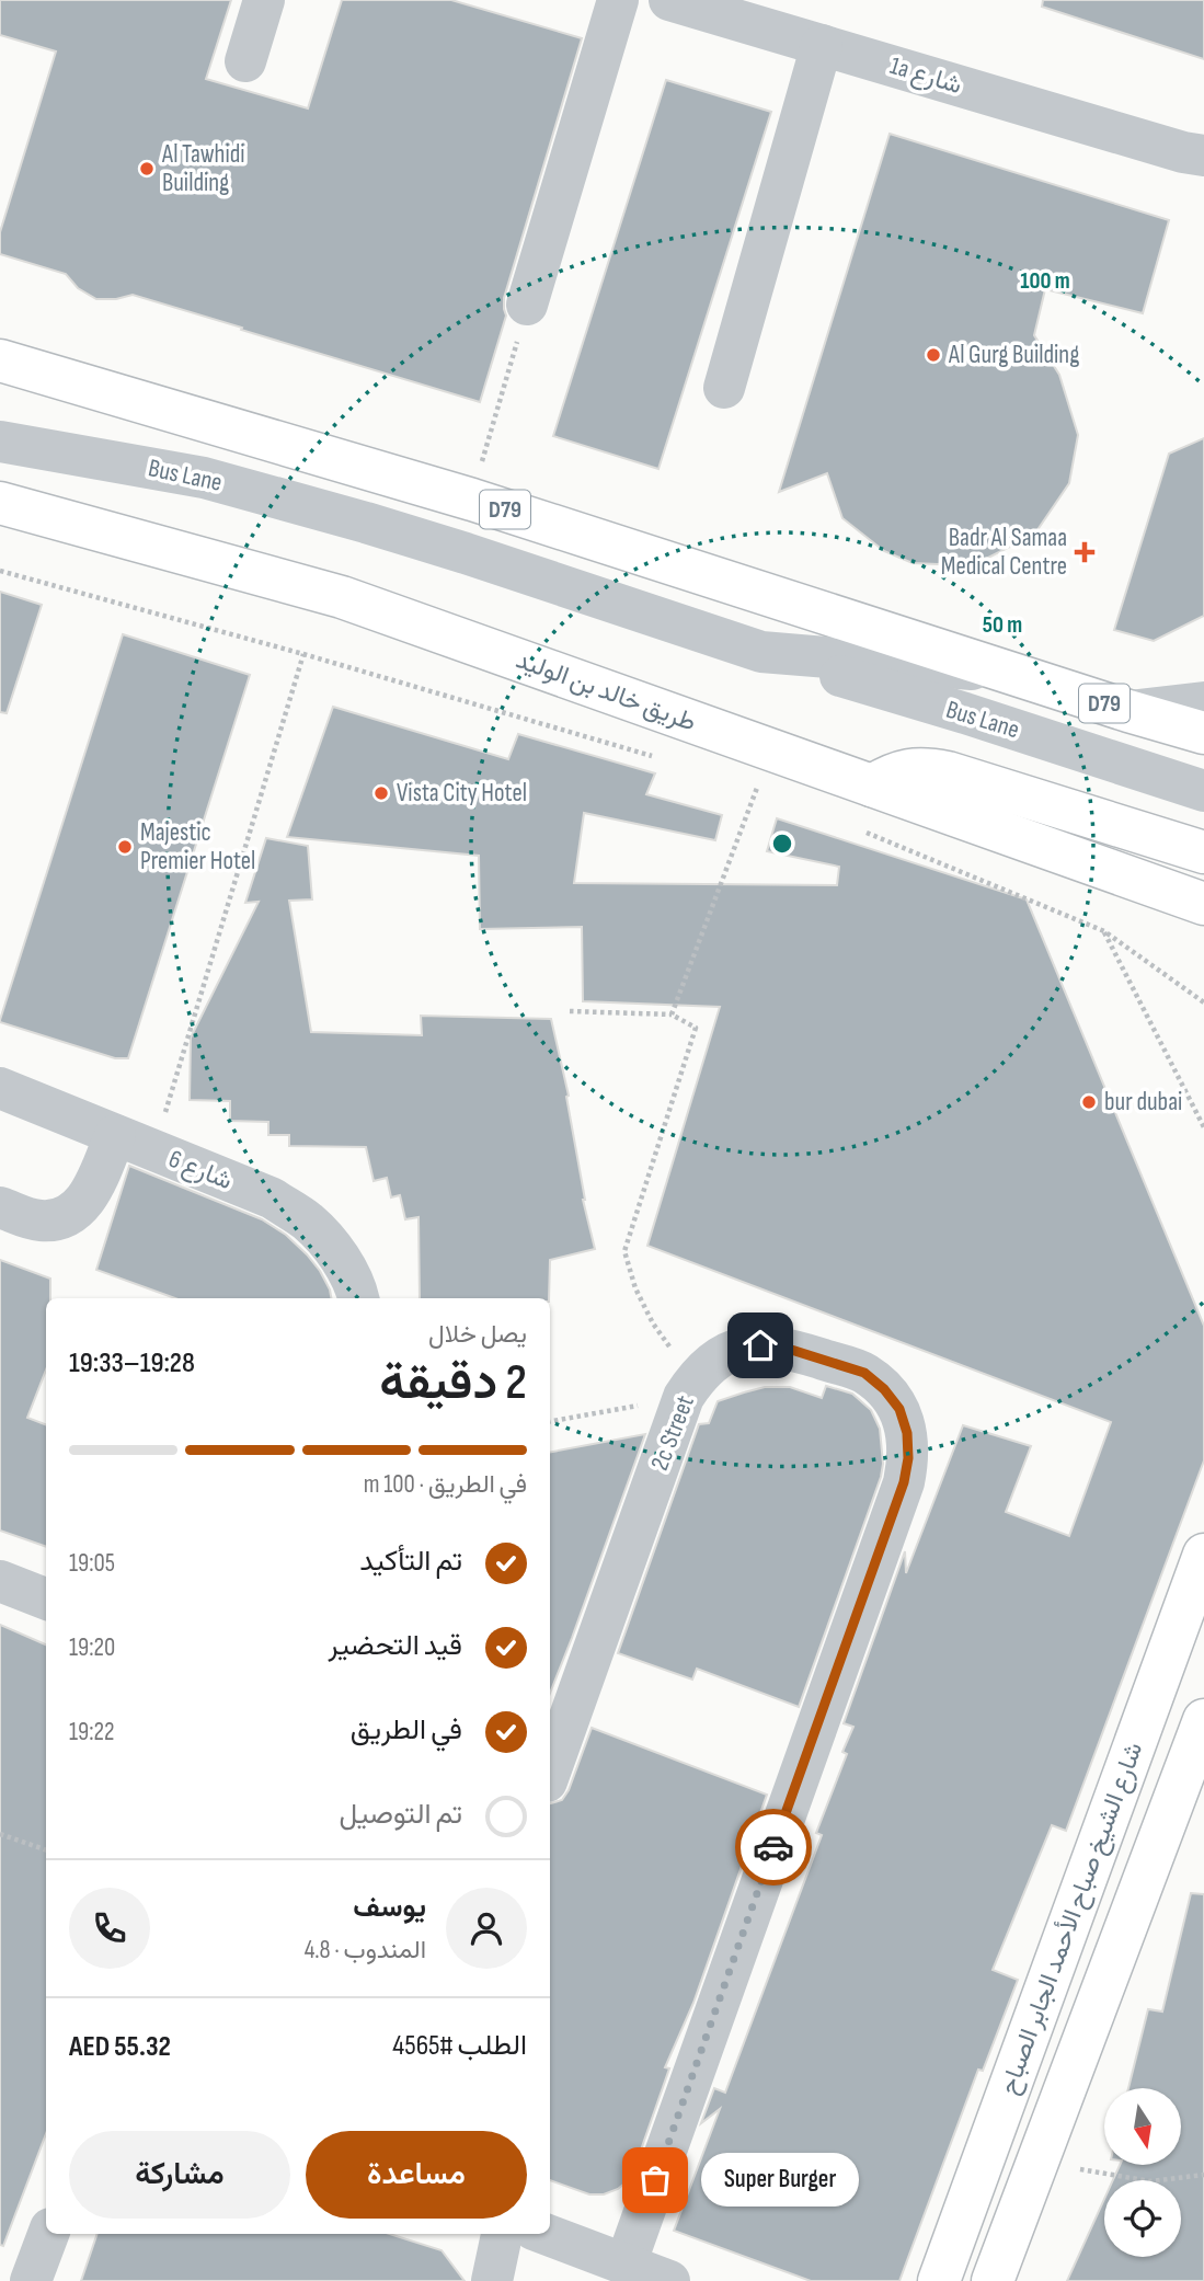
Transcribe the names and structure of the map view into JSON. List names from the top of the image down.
{
  "streets": {
    "main road": ["D79", "طريق خالد بن الوليد", "شارع الشيخ صباح الأحمد الجابر الصباح"],
    "street": [
      "1a شارع",
      "Bus Lane",
      "شارع 6",
      "2c Street"
    ]
  },
  "places": {
    "other": [
      "Al Tawhidi Building",
      "Al Gurg Building",
      "Vista City Hotel",
      "Majestic Premier Hotel",
      "bur dubai",
      "Super Burger"
    ],
    "health": ["Badr Al Samaa Medical Centre"]
  },
  "north": "bottom",
  "page": {
    "heading": ["2 دقيقة", "يصل خلال", "19:28–19:33"],
    "panel": [
      "يوسف",
      "المندوب · 4.8",
      "الطلب #4565",
      "AED 55.32"
    ],
    "bar": "في الطريق · 100 m",
    "list": [
      ["تم التأكيد", "19:05"],
      ["قيد التحضير", "19:20"],
      ["في الطريق", "19:22"],
      "تم التوصيل"
    ],
    "buttons": ["مساعدة", "مشاركة"],
    "bubble": "Super Burger"
  },
  "rings": ["100 m", "50 m"]
}
